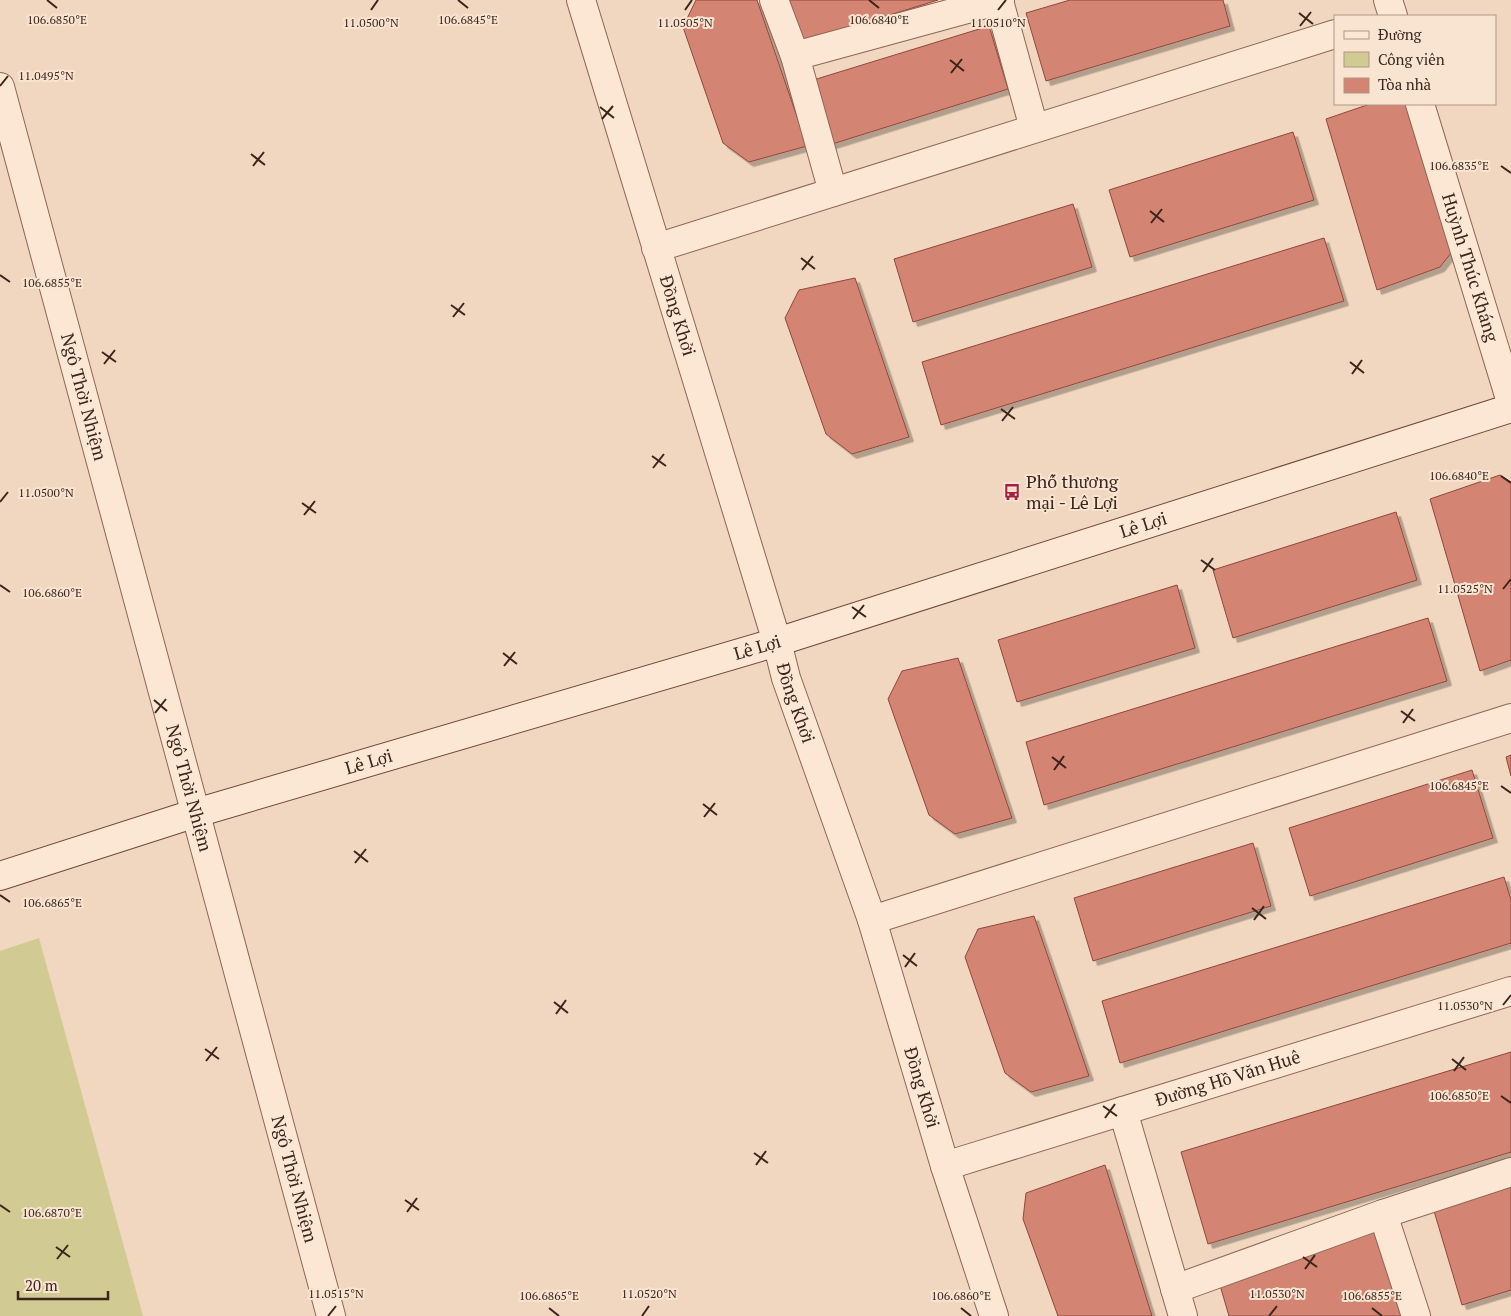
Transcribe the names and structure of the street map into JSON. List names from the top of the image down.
{
  "streets": {
    "street": [
      "Huỳnh Thúc Kháng",
      "Đồng Khởi",
      "Ngô Thời Nhiệm",
      "Lê Lợi",
      "Đường Hồ Văn Huê"
    ]
  },
  "crossings": [
    ["Đồng Khởi", "Lê Lợi"],
    ["Đồng Khởi", "Đường Hồ Văn Huê"],
    ["Ngô Thời Nhiệm", "Lê Lợi"]
  ],
  "places": {
    "bus stop": ["Phố thương mại - Lê Lợi"]
  },
  "legend": ["Đường", "Công viên", "Tòa nhà"],
  "scale_bar": "20 m",
  "coordinates": [
    "106.6850°E",
    "106.6845°E",
    "106.6840°E",
    "11.0500°N",
    "11.0505°N",
    "11.0510°N",
    "11.0495°N",
    "106.6835°E",
    "106.6855°E",
    "11.0525°N",
    "106.6860°E",
    "106.6865°E",
    "11.0530°N",
    "106.6870°E",
    "11.0515°N",
    "11.0520°N"
  ]
}
